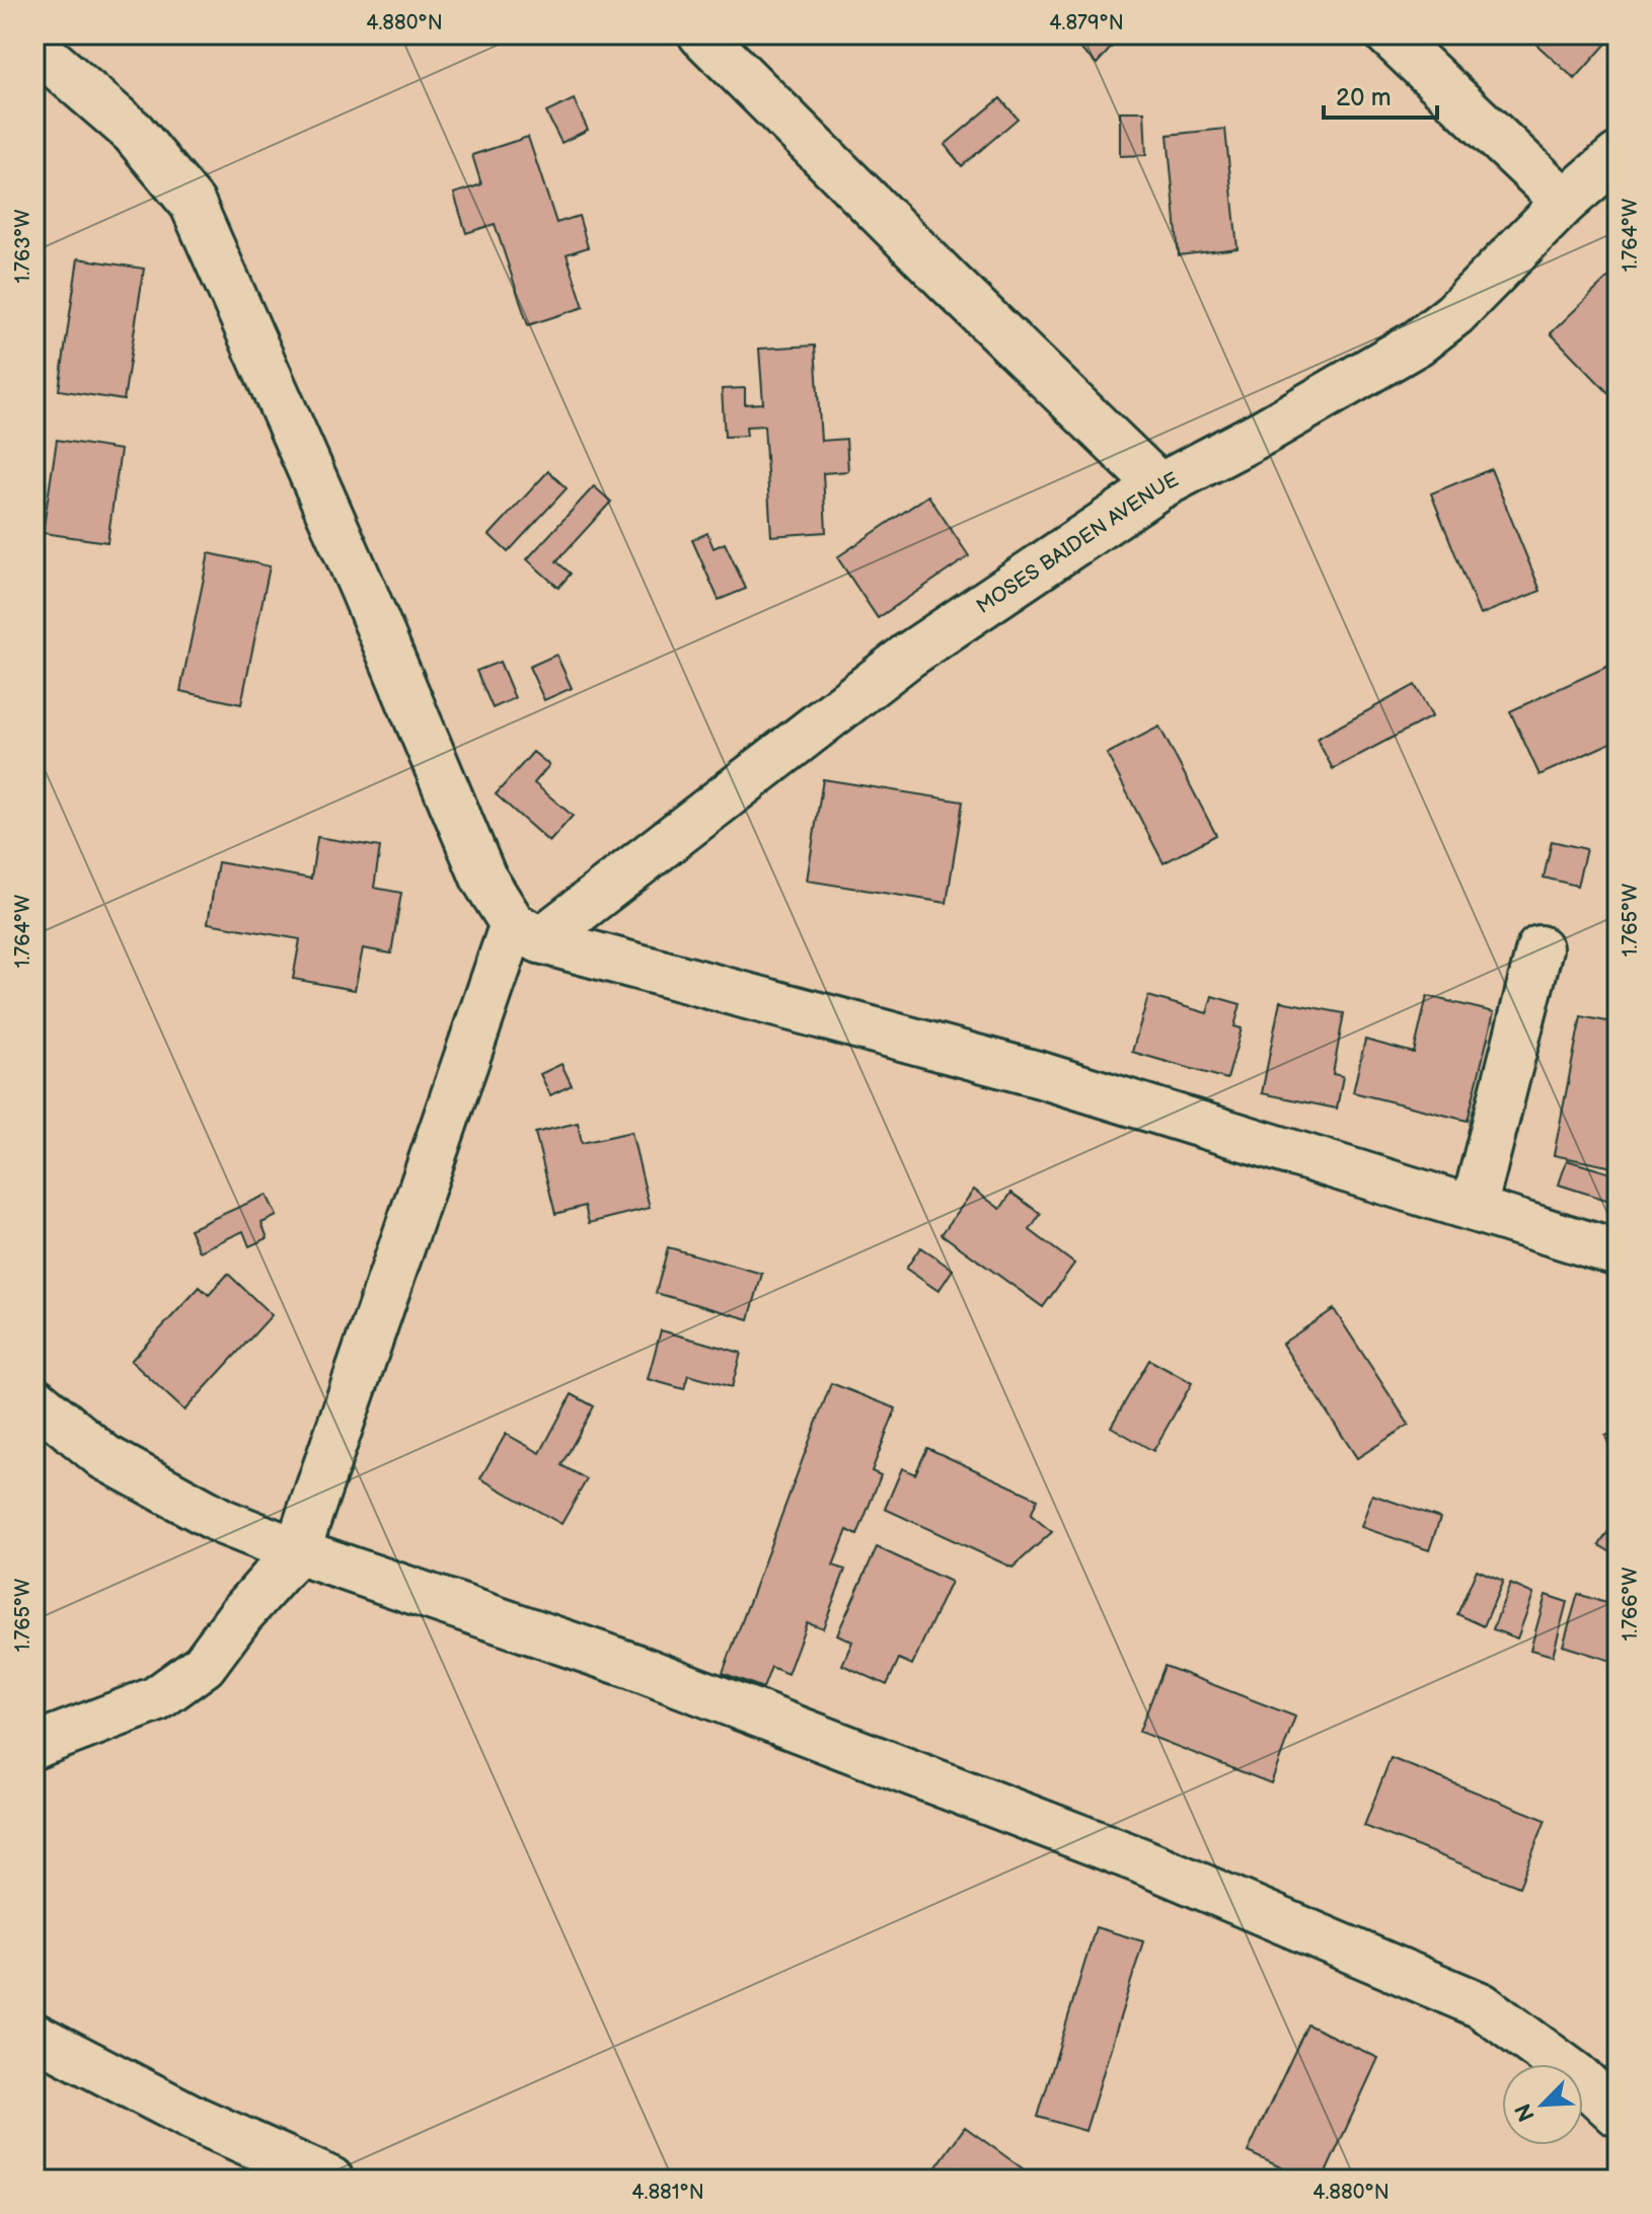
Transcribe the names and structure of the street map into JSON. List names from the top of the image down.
{
  "streets": {
    "street": ["MOSES BAIDEN AVENUE"]
  },
  "scale_bar": "20 m",
  "north": "bottom left",
  "coordinates": [
    "4.880°N",
    "4.879°N",
    "1.764°W",
    "1.763°W",
    "1.765°W",
    "1.766°W",
    "4.881°N"
  ]
}
